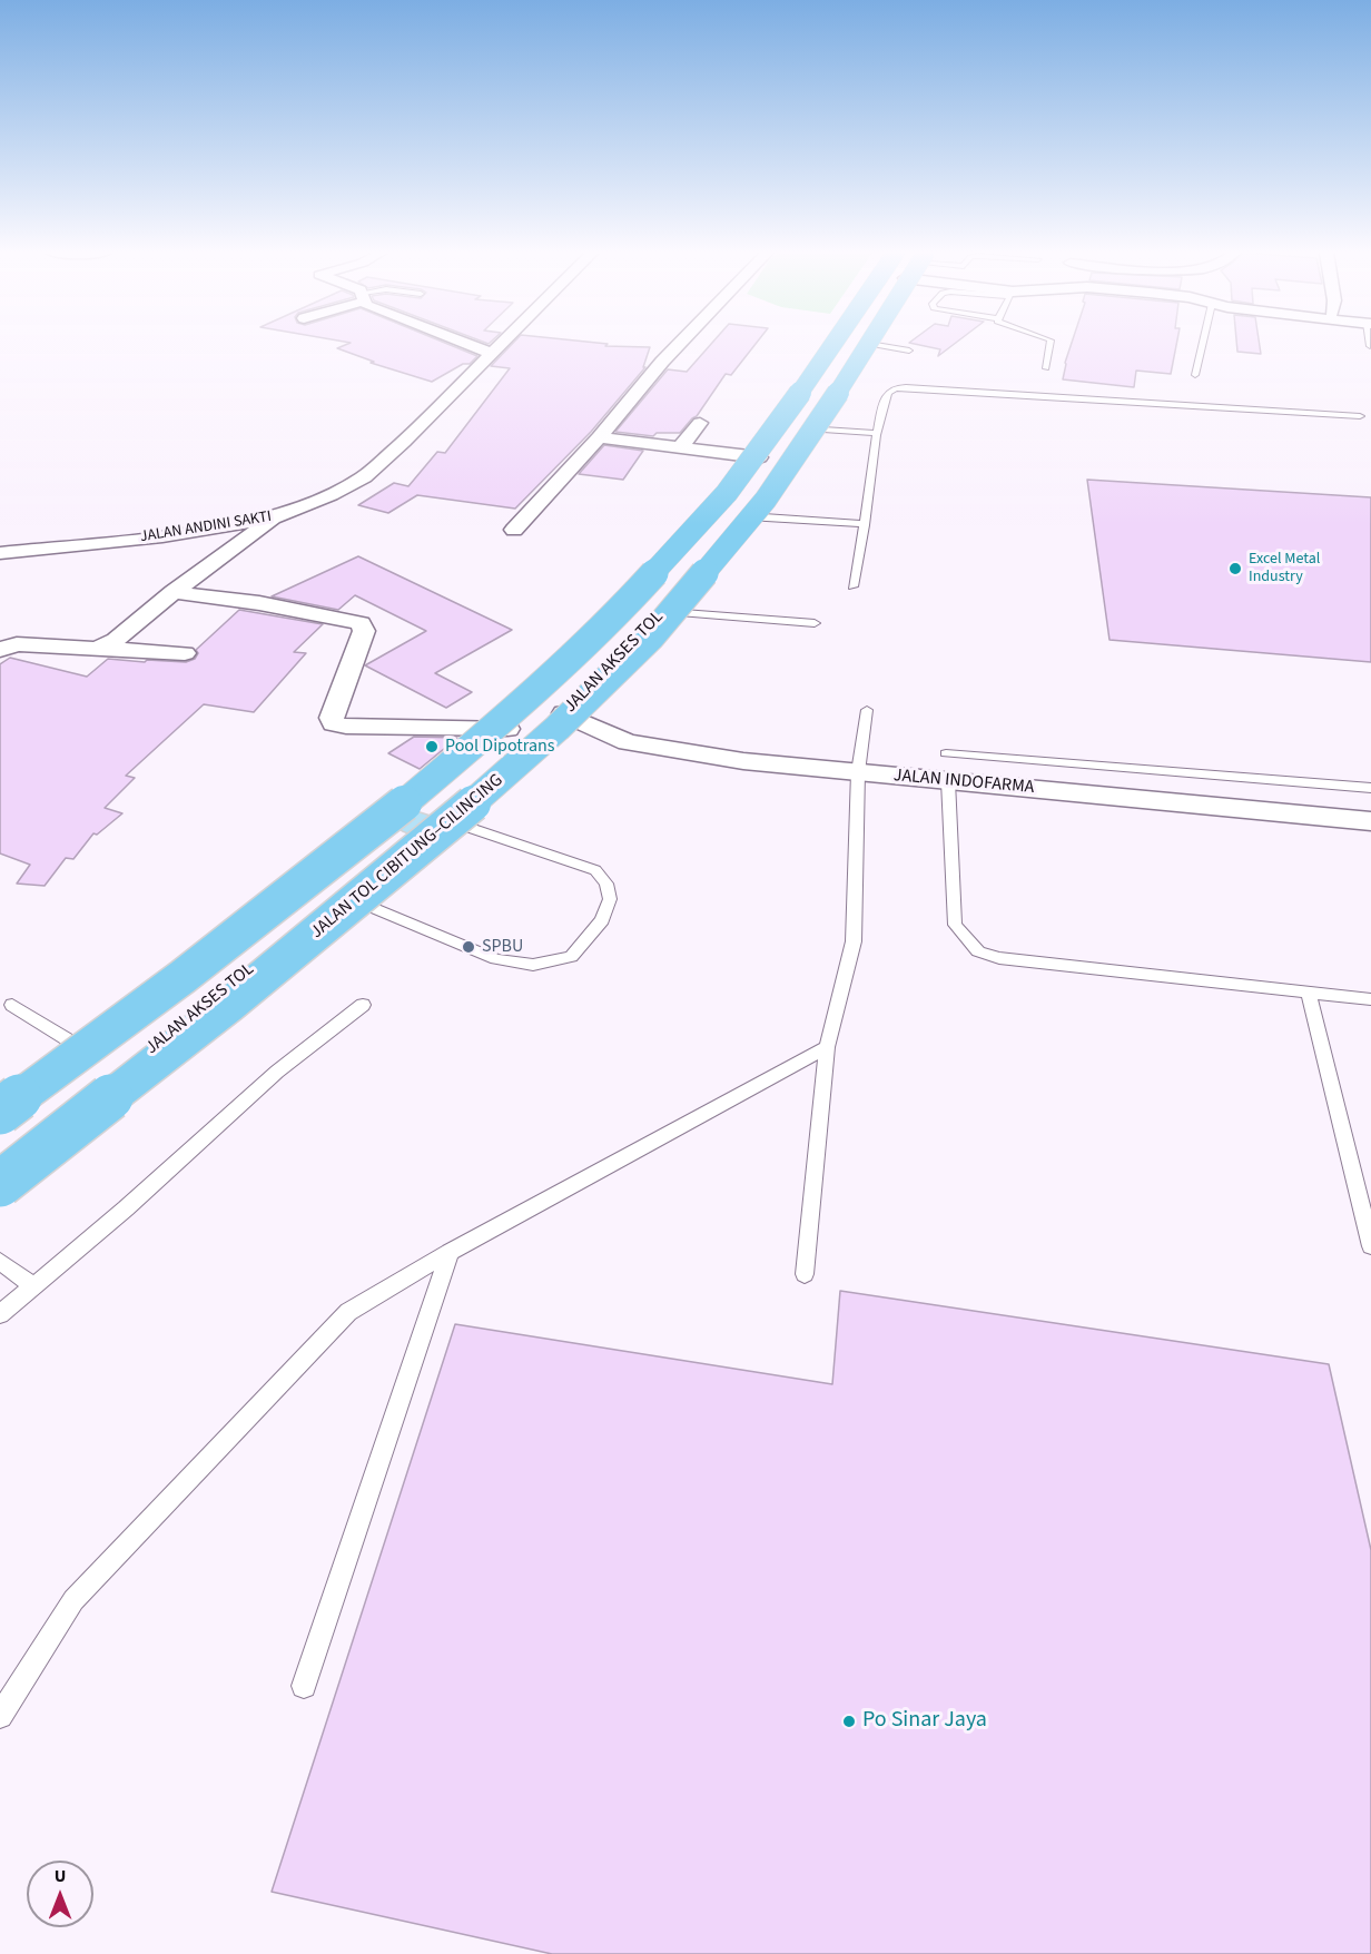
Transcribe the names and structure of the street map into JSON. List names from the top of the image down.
{
  "streets": {
    "highway": ["JALAN TOL CIBITUNG–CILINCING"],
    "main road": ["JALAN AKSES TOL"],
    "street": ["JALAN ANDINI SAKTI", "JALAN INDOFARMA"]
  },
  "crossings": [
    ["JALAN AKSES TOL", "JALAN INDOFARMA"]
  ],
  "places": [
    "Excel Metal Industry",
    "Pool Dipotrans",
    "SPBU",
    "Po Sinar Jaya"
  ],
  "north": "top"
}
